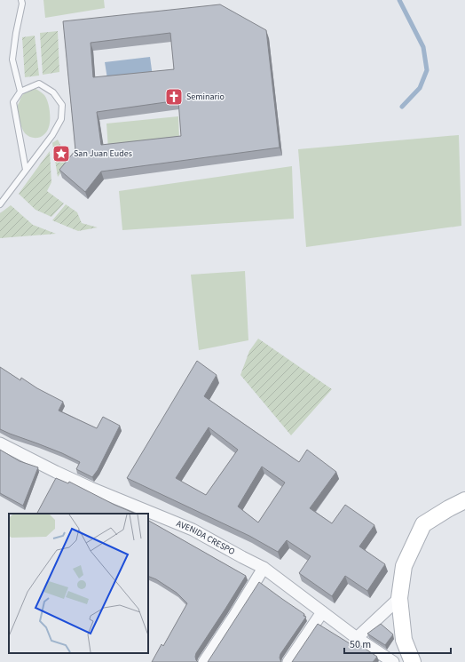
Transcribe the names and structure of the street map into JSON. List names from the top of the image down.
{
  "streets": {
    "street": ["AVENIDA CRESPO"]
  },
  "places": {
    "church": ["Seminario"],
    "place": ["San Juan Eudes"]
  },
  "scale_bar": "50 m"
}
